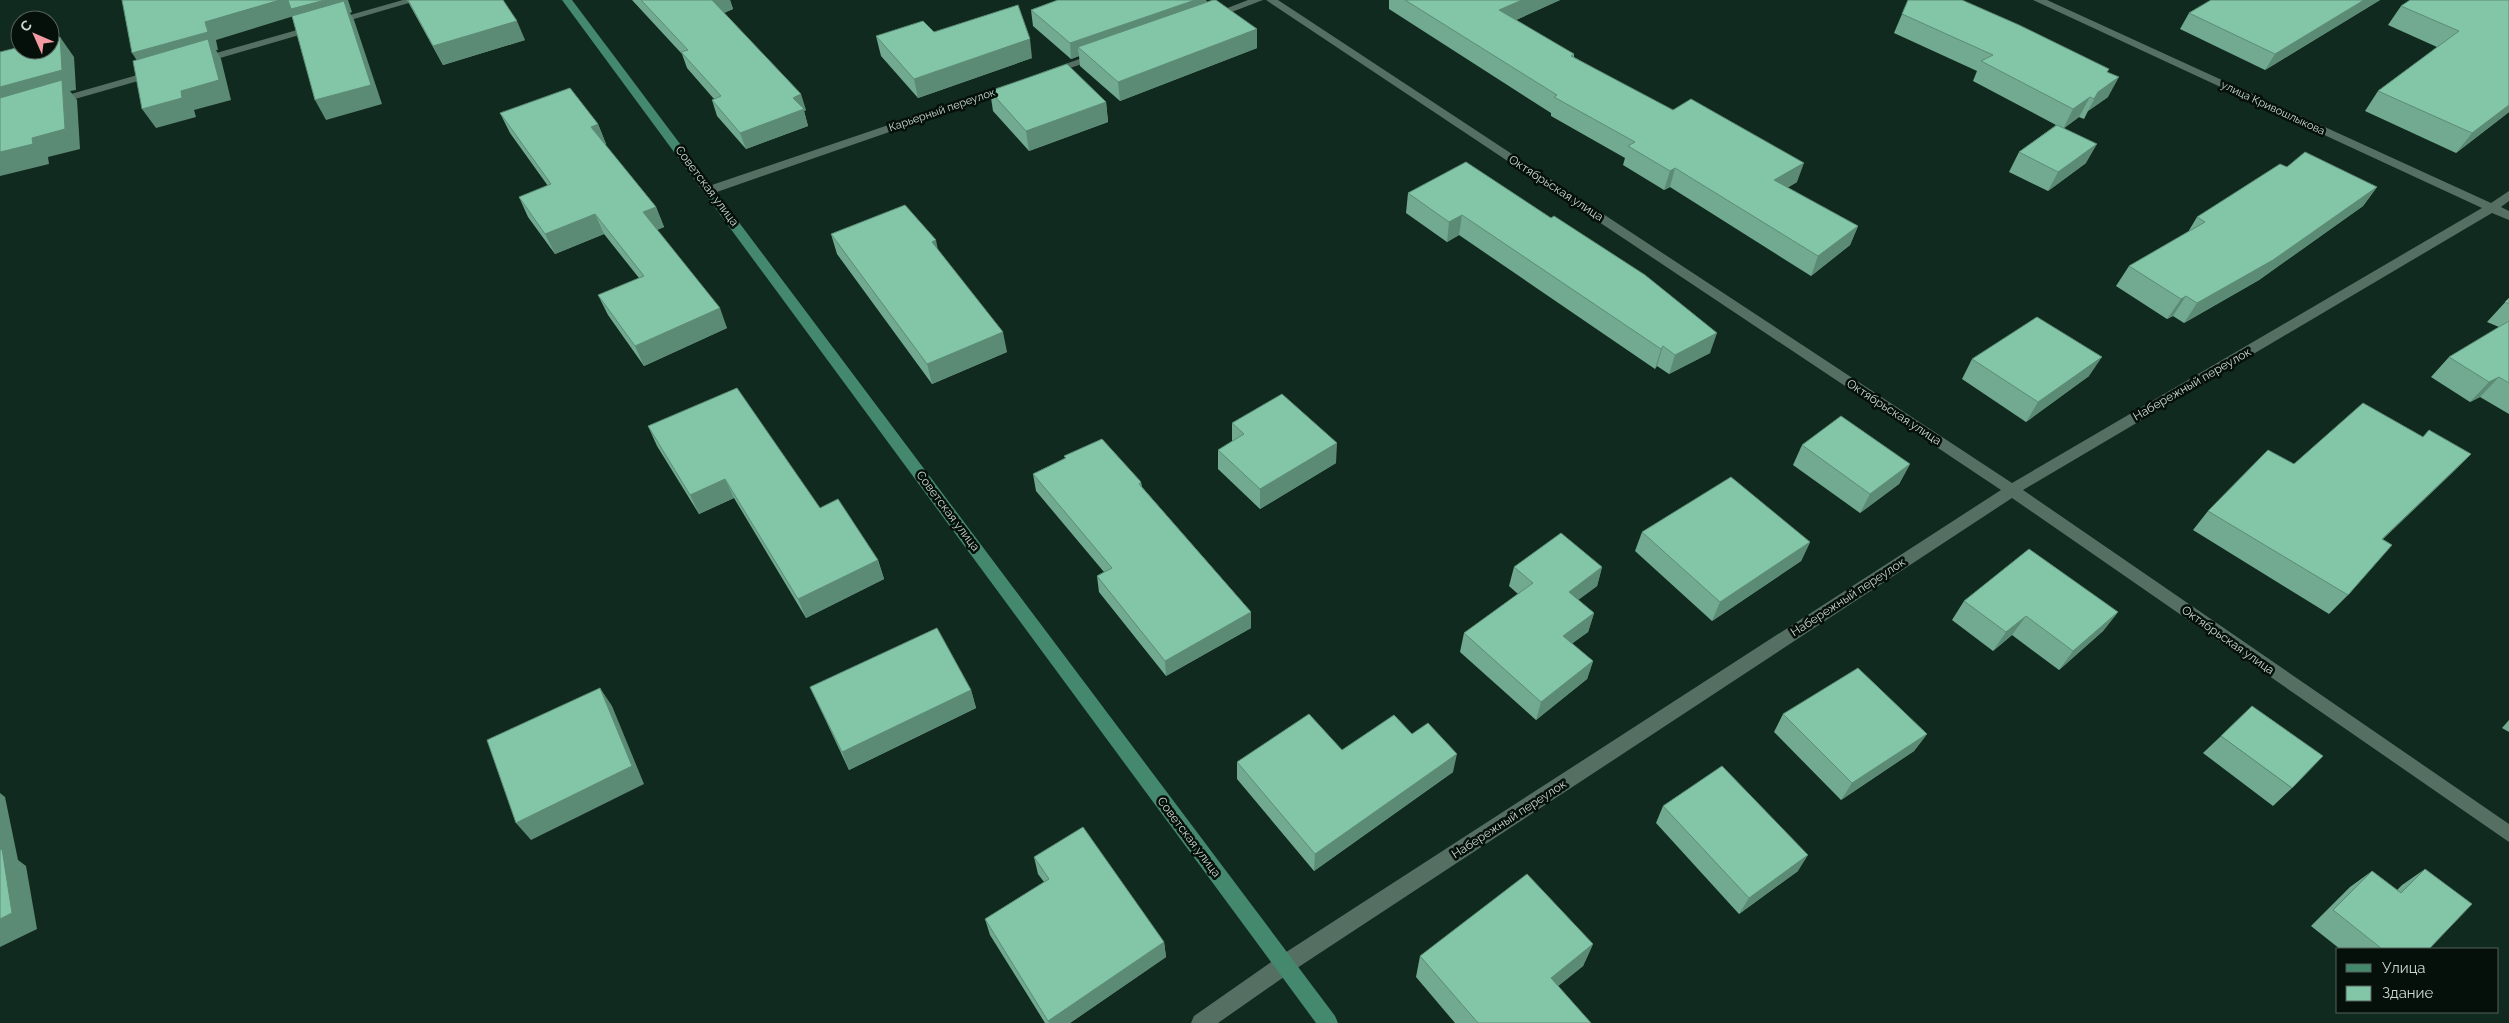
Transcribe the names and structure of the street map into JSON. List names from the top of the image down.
{
  "streets": {
    "main road": ["Советская улица"],
    "street": [
      "улица Кривошлыкова",
      "Карьерный переулок",
      "Октябрьская улица",
      "Набережный переулок"
    ]
  },
  "crossings": [
    ["улица Кривошлыкова", "Набережный переулок"],
    ["Карьерный переулок", "Советская улица"],
    ["Советская улица", "Набережный переулок"],
    ["Октябрьская улица", "Набережный переулок"]
  ],
  "legend": ["Улица", "Здание"],
  "north": "top left"
}
